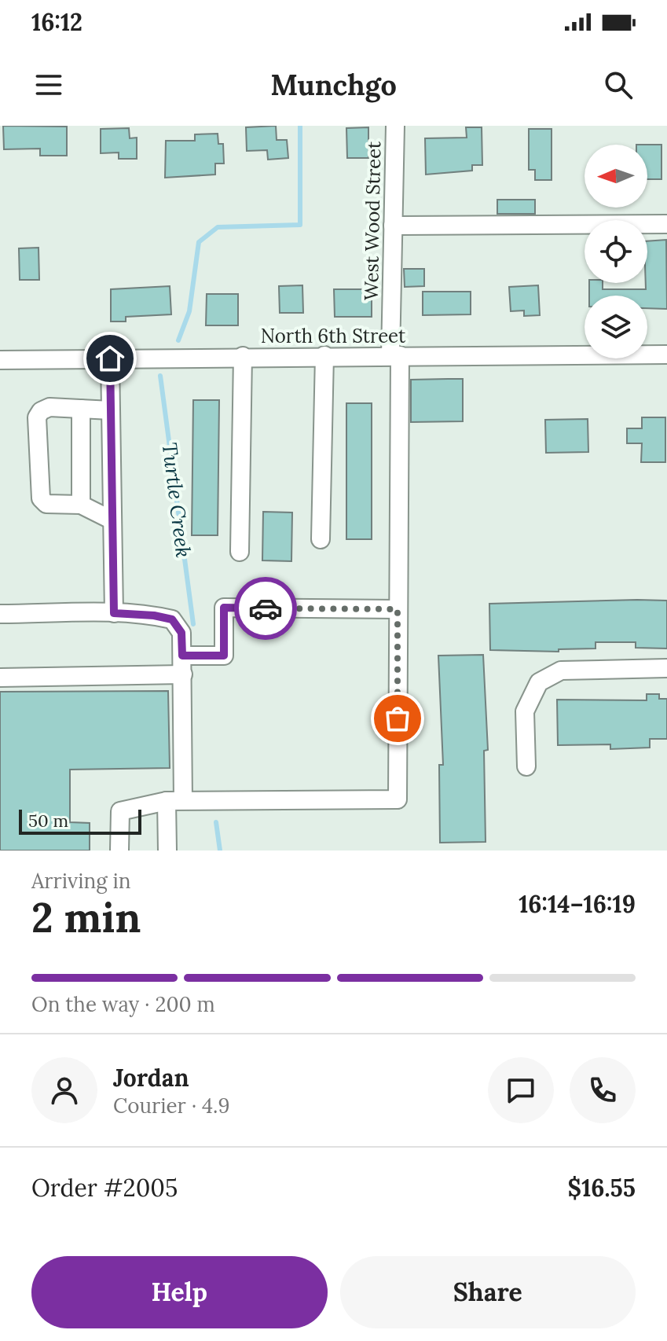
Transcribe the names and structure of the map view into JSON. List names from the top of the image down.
{
  "streets": {
    "street": ["West Wood Street", "North 6th Street"]
  },
  "crossings": [
    ["West Wood Street", "North 6th Street"]
  ],
  "water": ["Turtle Creek"],
  "scale_bar": "50 m",
  "north": "left",
  "page": {
    "status": "16:12",
    "header": "Munchgo",
    "scale": "50 m",
    "heading": ["2 min", "Arriving in", "16:14–16:19"],
    "panel": [
      "Jordan",
      "Courier · 4.9",
      "Order #2005",
      "$16.55"
    ],
    "bar": "On the way · 200 m",
    "buttons": ["Help", "Share"]
  }
}
